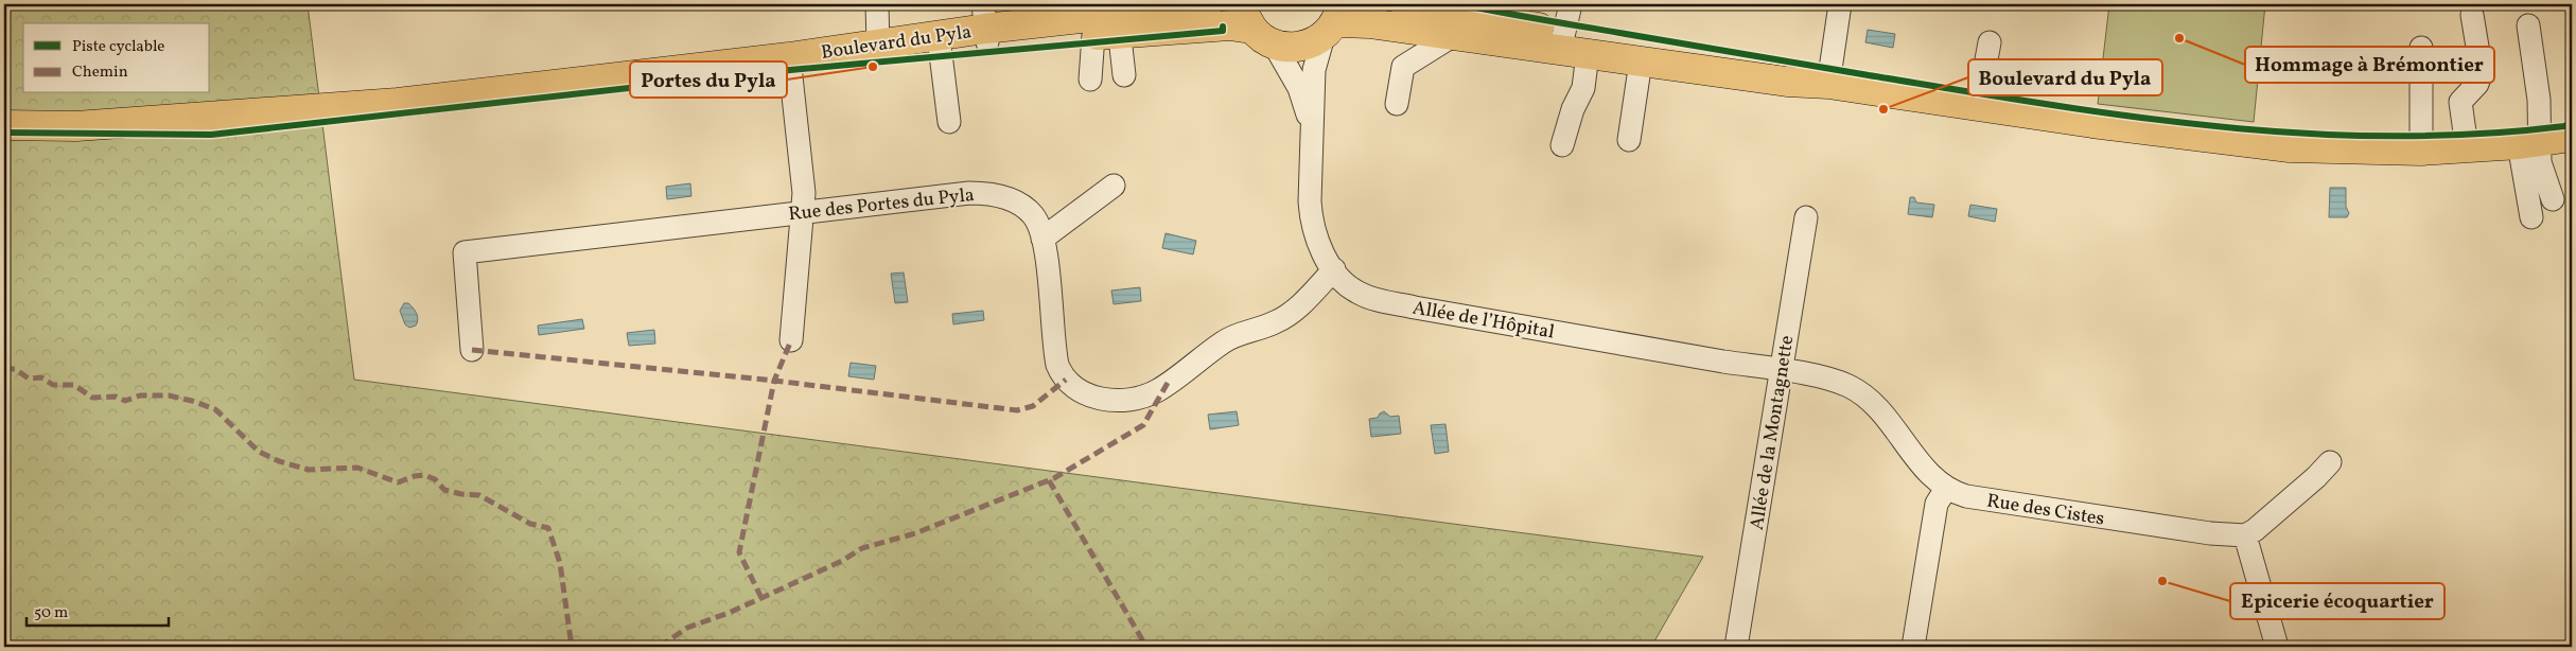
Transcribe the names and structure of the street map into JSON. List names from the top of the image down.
{
  "streets": {
    "main road": ["Boulevard du Pyla"],
    "street": [
      "Rue des Portes du Pyla",
      "Allée de l’Hôpital",
      "Allée de la Montagnette",
      "Rue des Cistes"
    ]
  },
  "crossings": [
    ["Rue des Portes du Pyla", "Allée de l’Hôpital"],
    ["Allée de l’Hôpital", "Allée de la Montagnette"],
    ["Allée de l’Hôpital", "Rue des Cistes"],
    ["Allée de la Montagnette", "Rue des Cistes"]
  ],
  "places": [
    "Hommage à Brémontier",
    "Portes du Pyla",
    "Boulevard du Pyla",
    "Epicerie écoquartier"
  ],
  "legend": ["Piste cyclable", "Chemin"],
  "scale_bar": "50 m"
}
